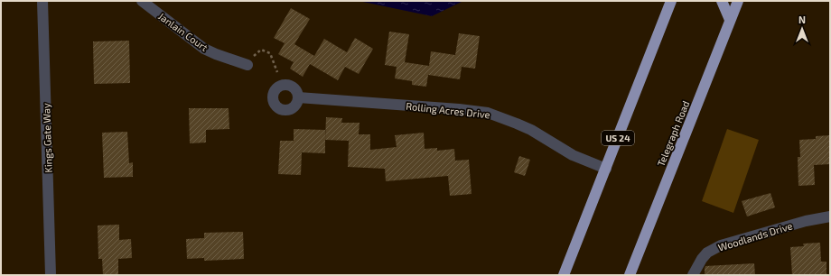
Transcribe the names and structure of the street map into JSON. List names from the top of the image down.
{
  "streets": {
    "highway": ["Telegraph Road", "US 24"],
    "street": [
      "Janlain Court",
      "Rolling Acres Drive",
      "Kings Gate Way",
      "Woodlands Drive"
    ]
  },
  "crossings": [
    ["Rolling Acres Drive", "US 24"]
  ],
  "north": "top"
}
